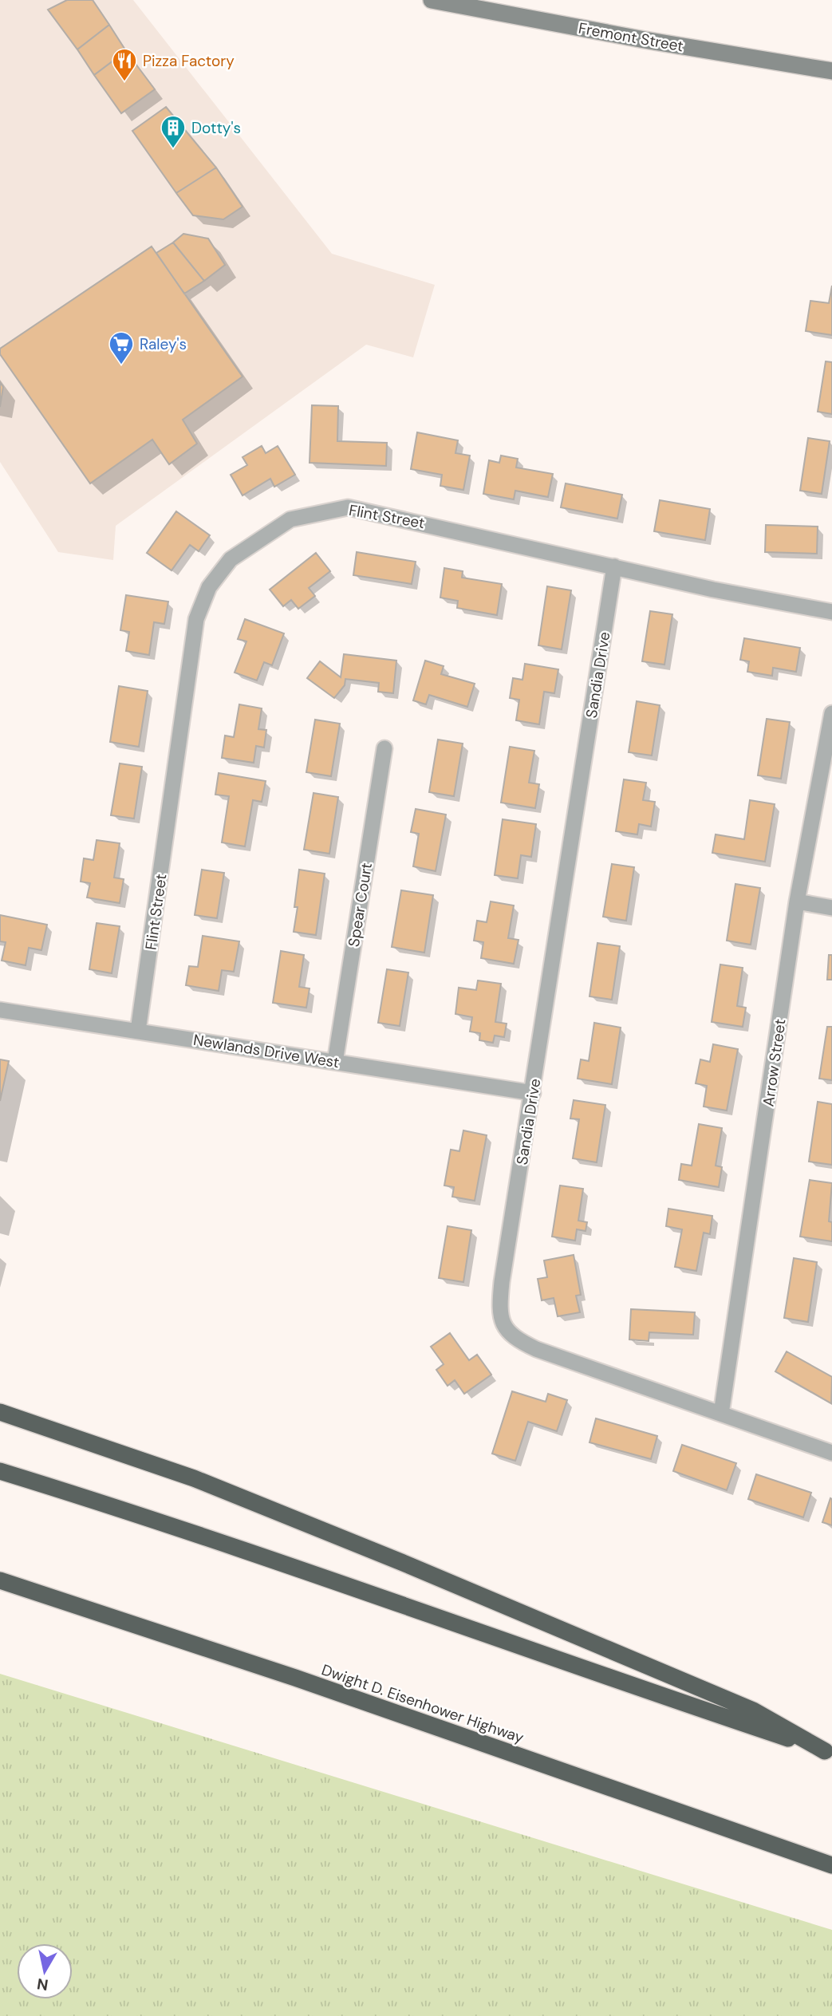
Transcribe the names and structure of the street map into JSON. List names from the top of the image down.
{
  "streets": {
    "highway": ["Dwight D. Eisenhower Highway"],
    "street": [
      "Fremont Street",
      "Flint Street",
      "Sandia Drive",
      "Spear Court",
      "Newlands Drive West",
      "Arrow Street"
    ]
  },
  "crossings": [
    ["Flint Street", "Sandia Drive"],
    ["Flint Street", "Newlands Drive West"],
    ["Sandia Drive", "Newlands Drive West"],
    ["Sandia Drive", "Arrow Street"],
    ["Spear Court", "Newlands Drive West"]
  ],
  "places": {
    "restaurant": ["Pizza Factory"],
    "building": ["Dotty's"],
    "supermarket": ["Raley's"]
  },
  "north": "bottom"
}
